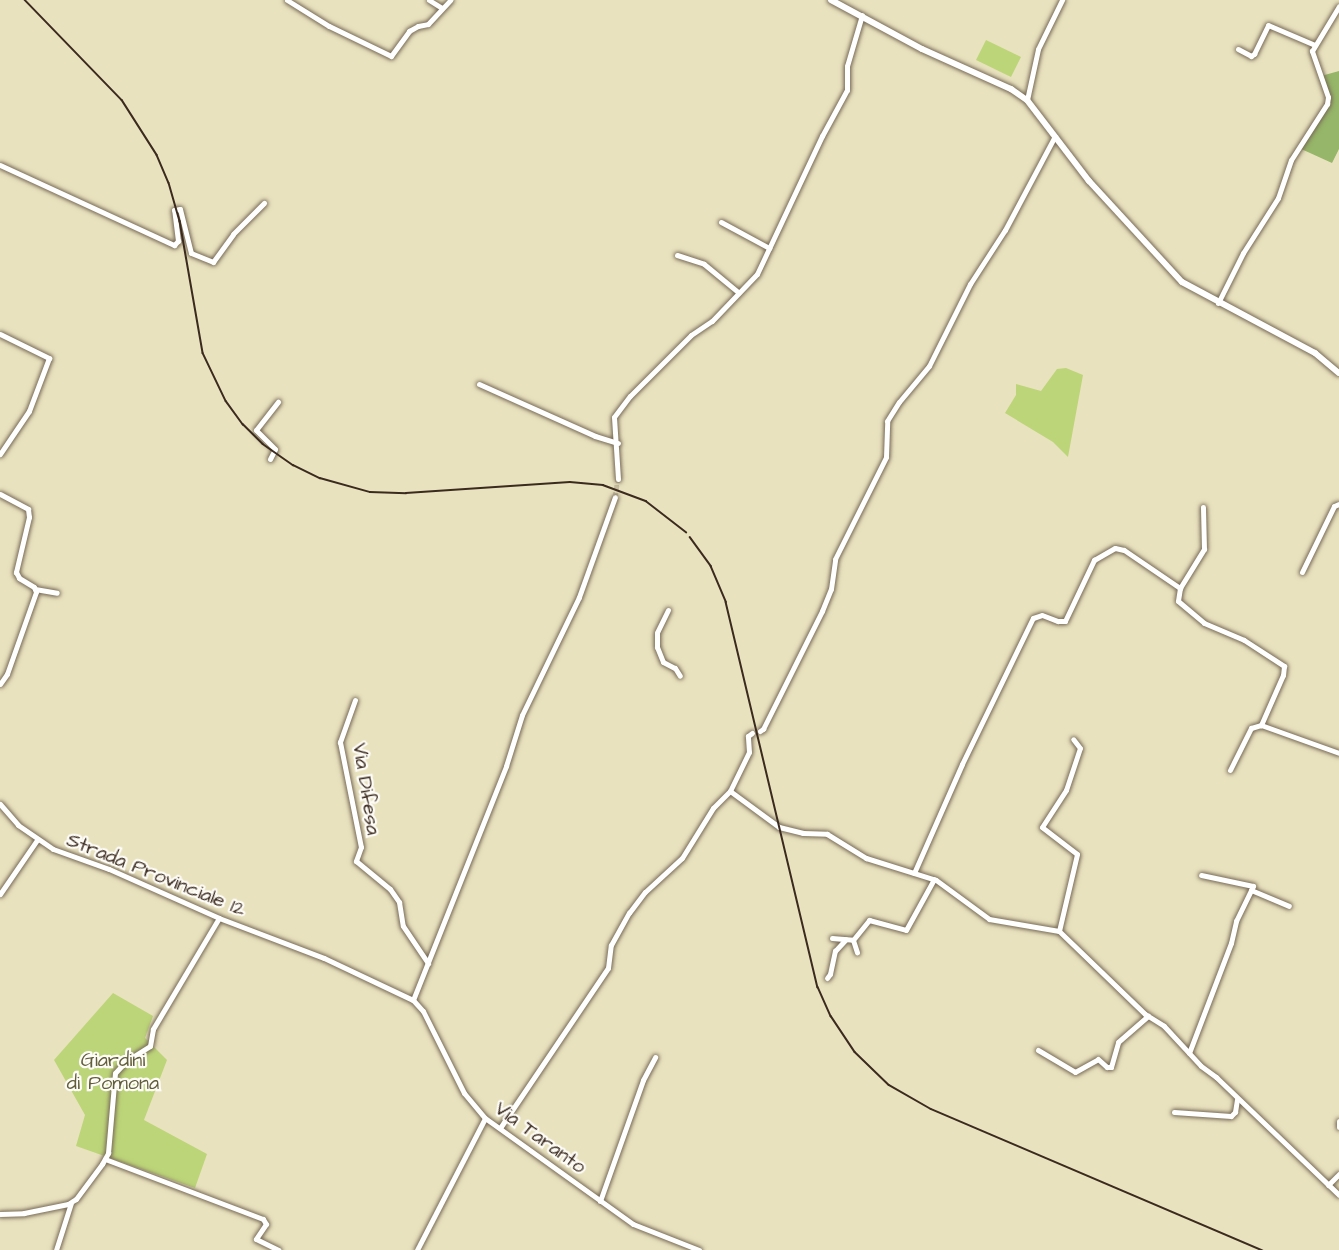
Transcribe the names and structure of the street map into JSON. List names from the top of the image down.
{
  "streets": {
    "street": ["Via Difesa", "Strada Provinciale 12", "Via Taranto"]
  },
  "crossings": [
    ["Strada Provinciale 12", "Via Taranto"]
  ],
  "parks": ["Giardini di Pomona"]
}
